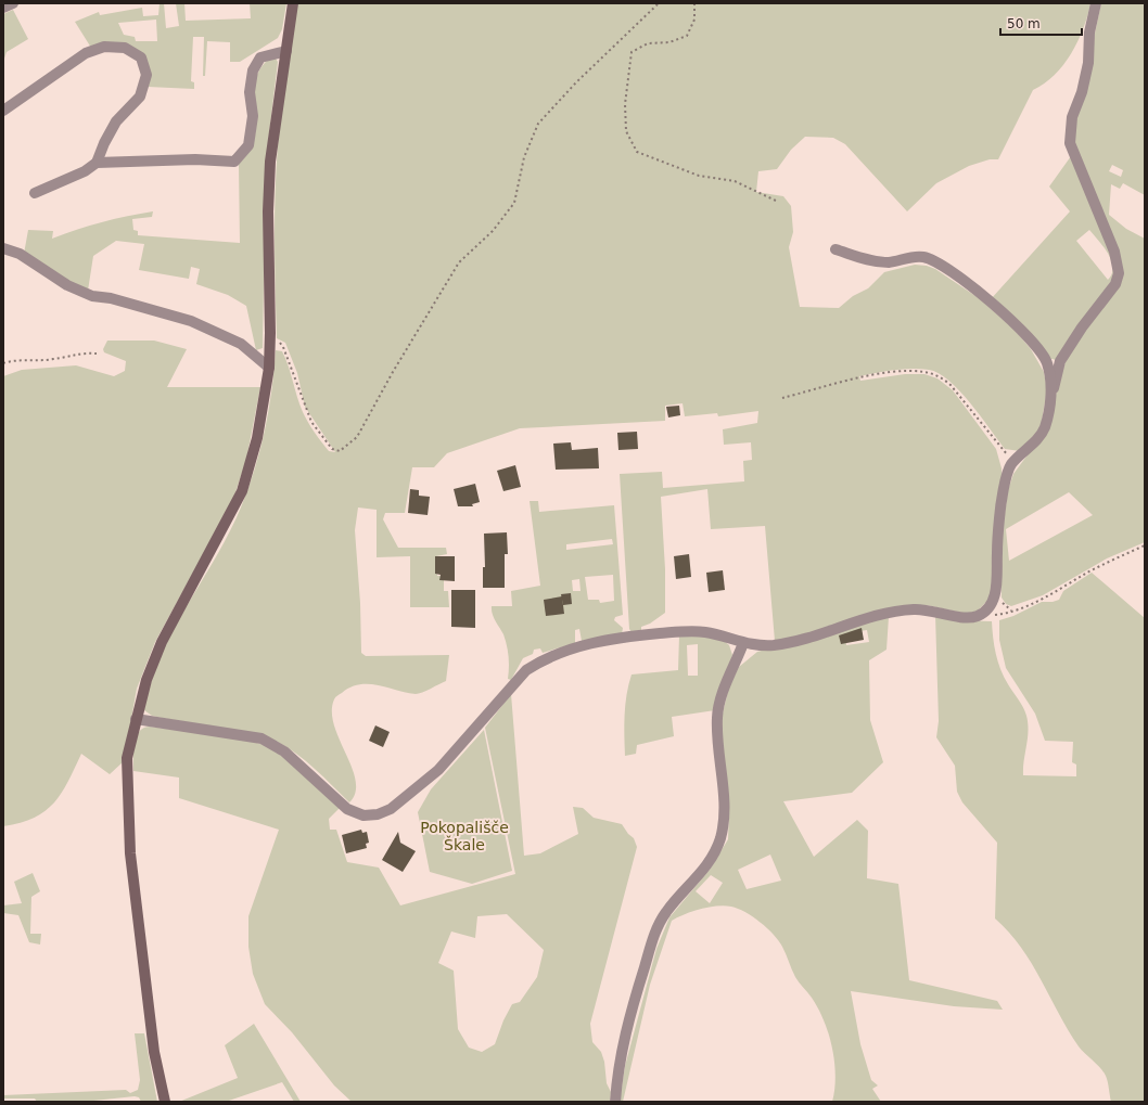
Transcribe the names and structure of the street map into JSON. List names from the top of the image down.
{
  "parks": ["Pokopališče Škale"],
  "scale_bar": "50 m"
}
